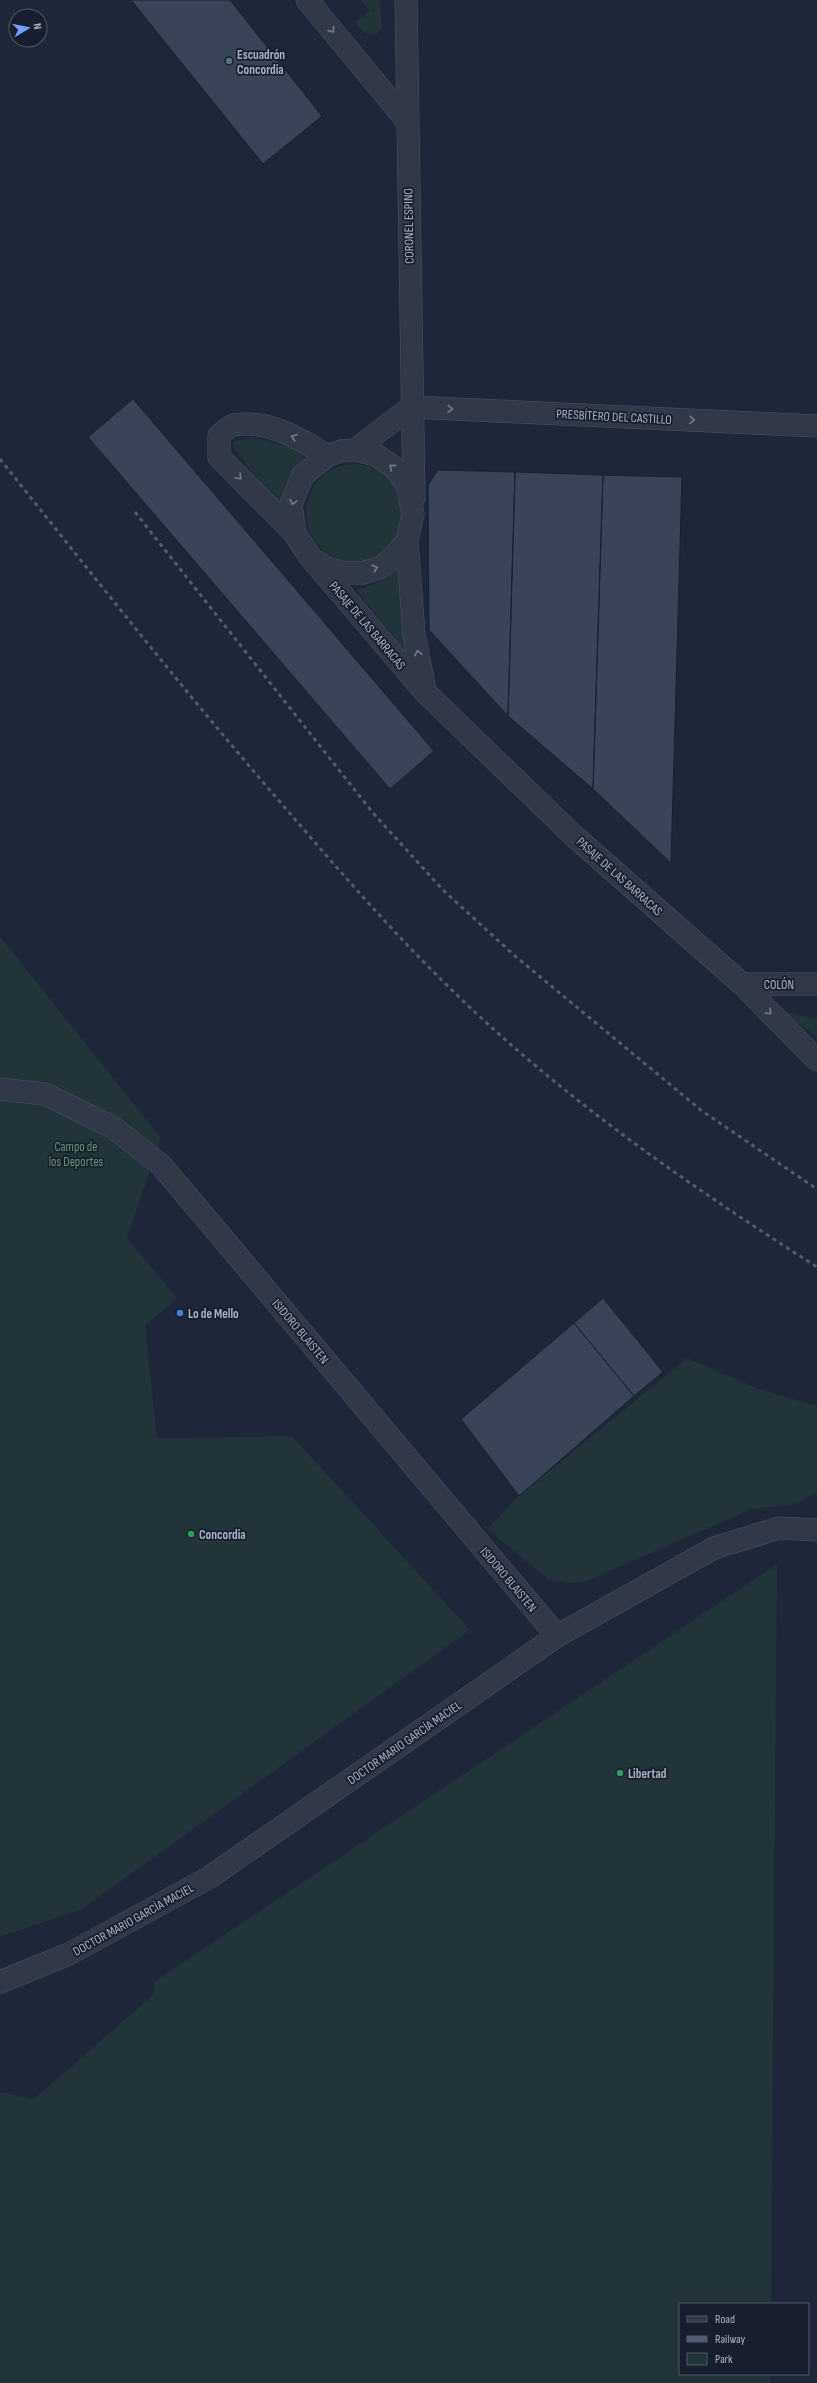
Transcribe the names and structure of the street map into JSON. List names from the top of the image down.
{
  "streets": {
    "street": [
      "CORONEL ESPINO",
      "PRESBÍTERO DEL CASTILLO",
      "PASAJE DE LAS BARRACAS",
      "COLÓN",
      "ISIDORO BLAISTEN",
      "DOCTOR MARIO GARCÍA MACIEL"
    ]
  },
  "crossings": [
    ["CORONEL ESPINO", "PRESBÍTERO DEL CASTILLO"],
    ["CORONEL ESPINO", "PASAJE DE LAS BARRACAS"],
    ["PRESBÍTERO DEL CASTILLO", "PASAJE DE LAS BARRACAS"],
    ["PASAJE DE LAS BARRACAS", "COLÓN"],
    ["ISIDORO BLAISTEN", "DOCTOR MARIO GARCÍA MACIEL"]
  ],
  "one_way": ["PRESBÍTERO DEL CASTILLO"],
  "parks": ["Campo de los Deportes"],
  "places": [
    "Escuadrón Concordia",
    "Lo de Mello",
    "Concordia",
    "Libertad"
  ],
  "legend": ["Road", "Railway", "Park"],
  "north": "right"
}
